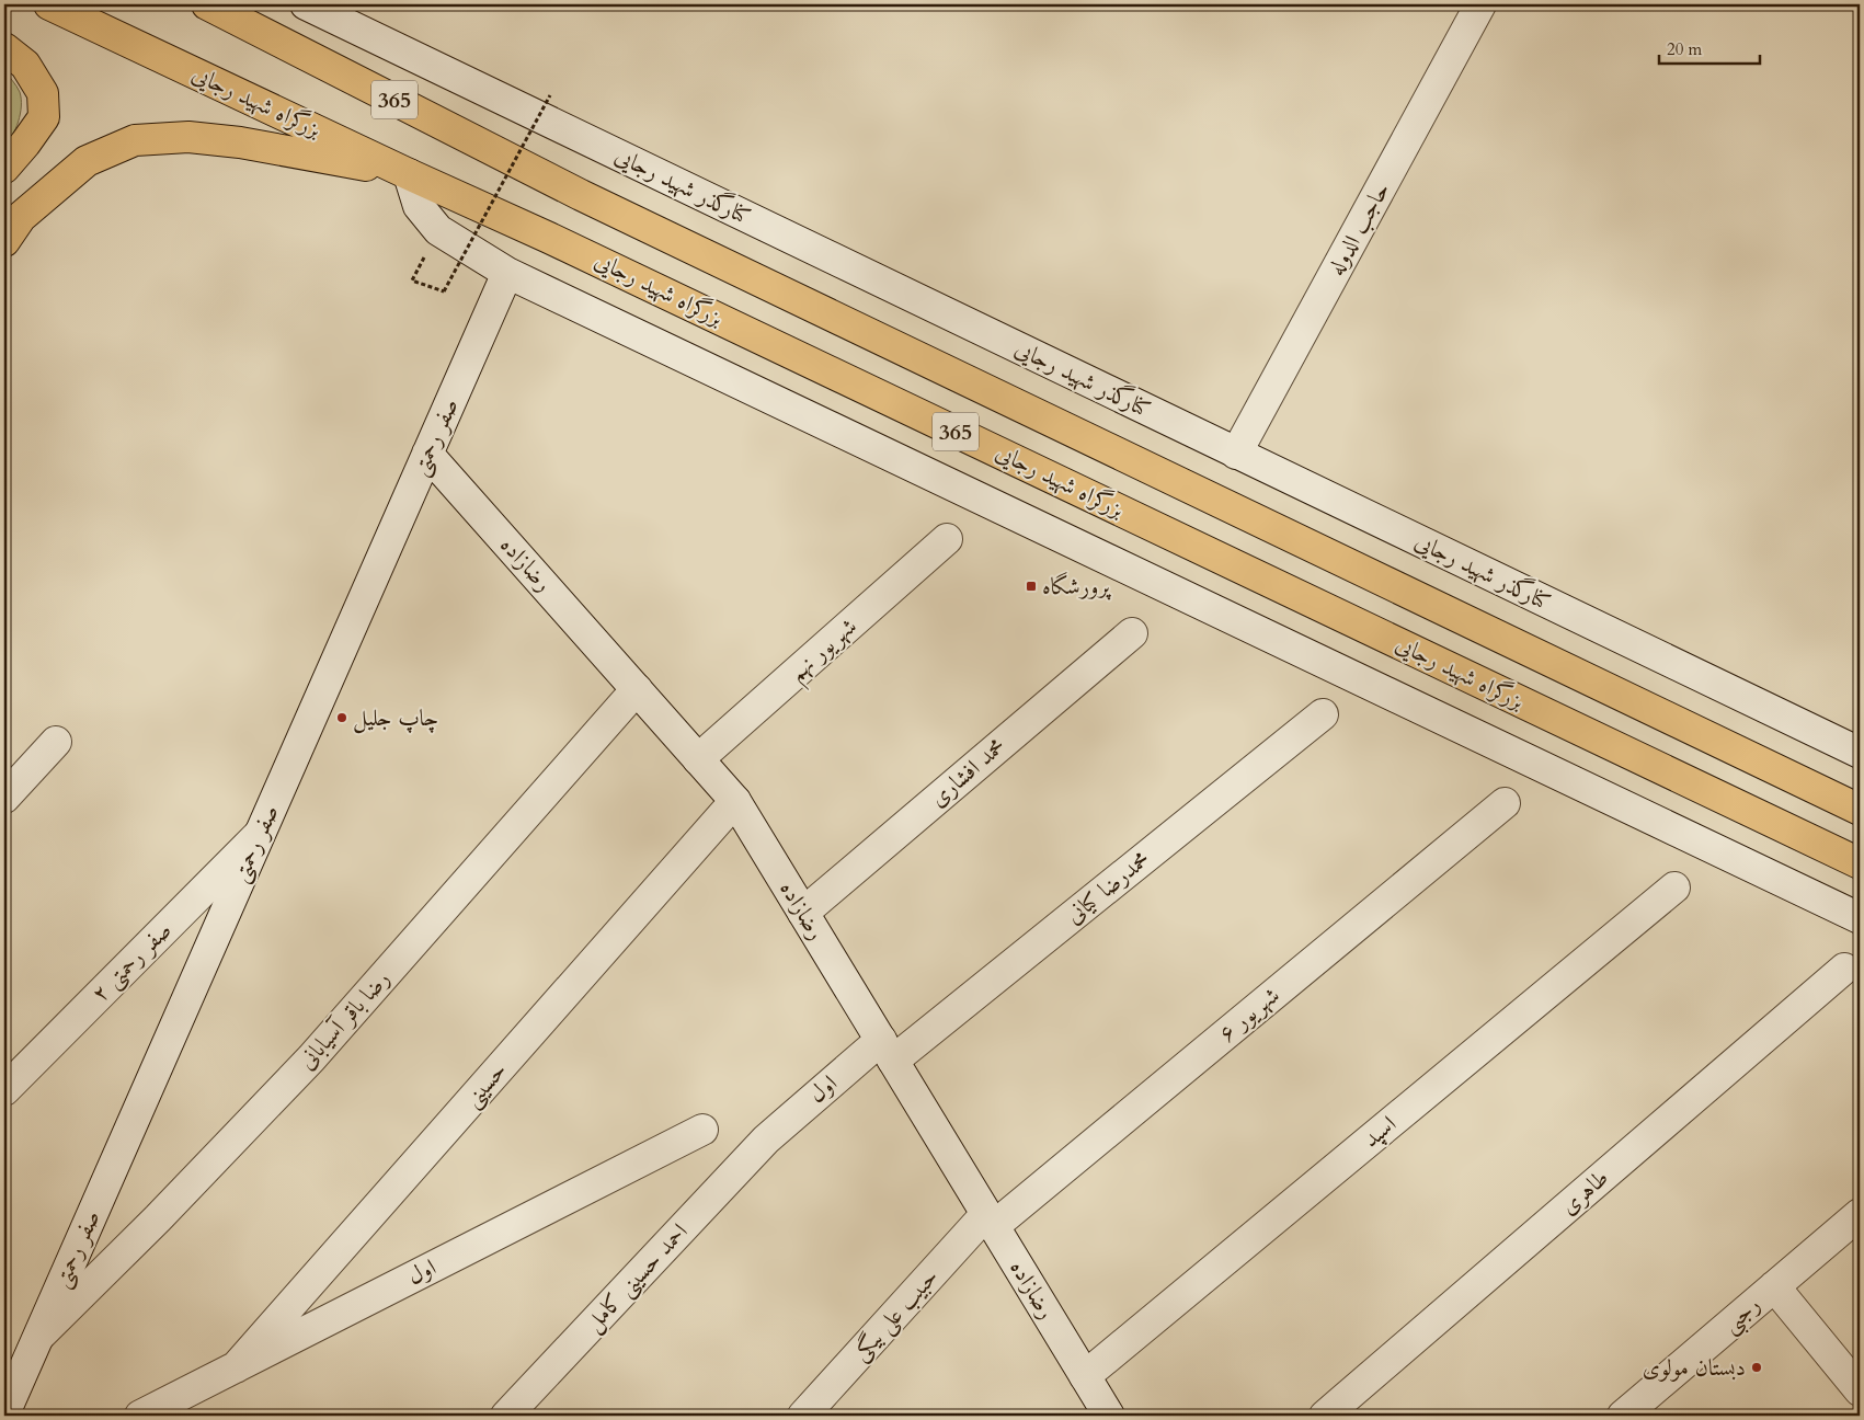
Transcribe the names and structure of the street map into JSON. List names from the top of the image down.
{
  "streets": {
    "highway": ["365", "بزرگراه شهید رجایی"],
    "street": [
      "کنارگذر شهید رجایی",
      "حاجب الدوله",
      "صفر رحمتی",
      "رضازاده",
      "شهریور نهم",
      "محمد افشاری",
      "محمدرضا کیانی",
      "صفر رحمتی ۲",
      "شهریور ۶",
      "رضا باقر آسیابانی",
      "حسینی",
      "اول",
      "اسپد",
      "طاهری",
      "احمد حسینی کامل",
      "حبیب علی بیگی",
      "رجبی"
    ]
  },
  "crossings": [
    ["کنارگذر شهید رجایی", "حاجب الدوله"],
    ["صفر رحمتی", "رضازاده"],
    ["صفر رحمتی", "صفر رحمتی ۲"],
    ["صفر رحمتی", "رضا باقر آسیابانی"],
    ["رضازاده", "شهریور نهم"],
    ["رضازاده", "محمد افشاری"],
    ["رضازاده", "محمدرضا کیانی"],
    ["رضازاده", "شهریور ۶"],
    ["رضازاده", "رضا باقر آسیابانی"],
    ["رضازاده", "حسینی"],
    ["رضازاده", "اول"],
    ["رضازاده", "اسپد"],
    ["رضازاده", "حبیب علی بیگی"],
    ["محمدرضا کیانی", "اول"],
    ["شهریور ۶", "حبیب علی بیگی"],
    ["حسینی", "اول"],
    ["اول", "احمد حسینی کامل"]
  ],
  "places": {
    "transit": ["پرورشگاه"],
    "other": ["چاپ جلیل", "دبستان مولوی"]
  },
  "scale_bar": "20 m"
}
